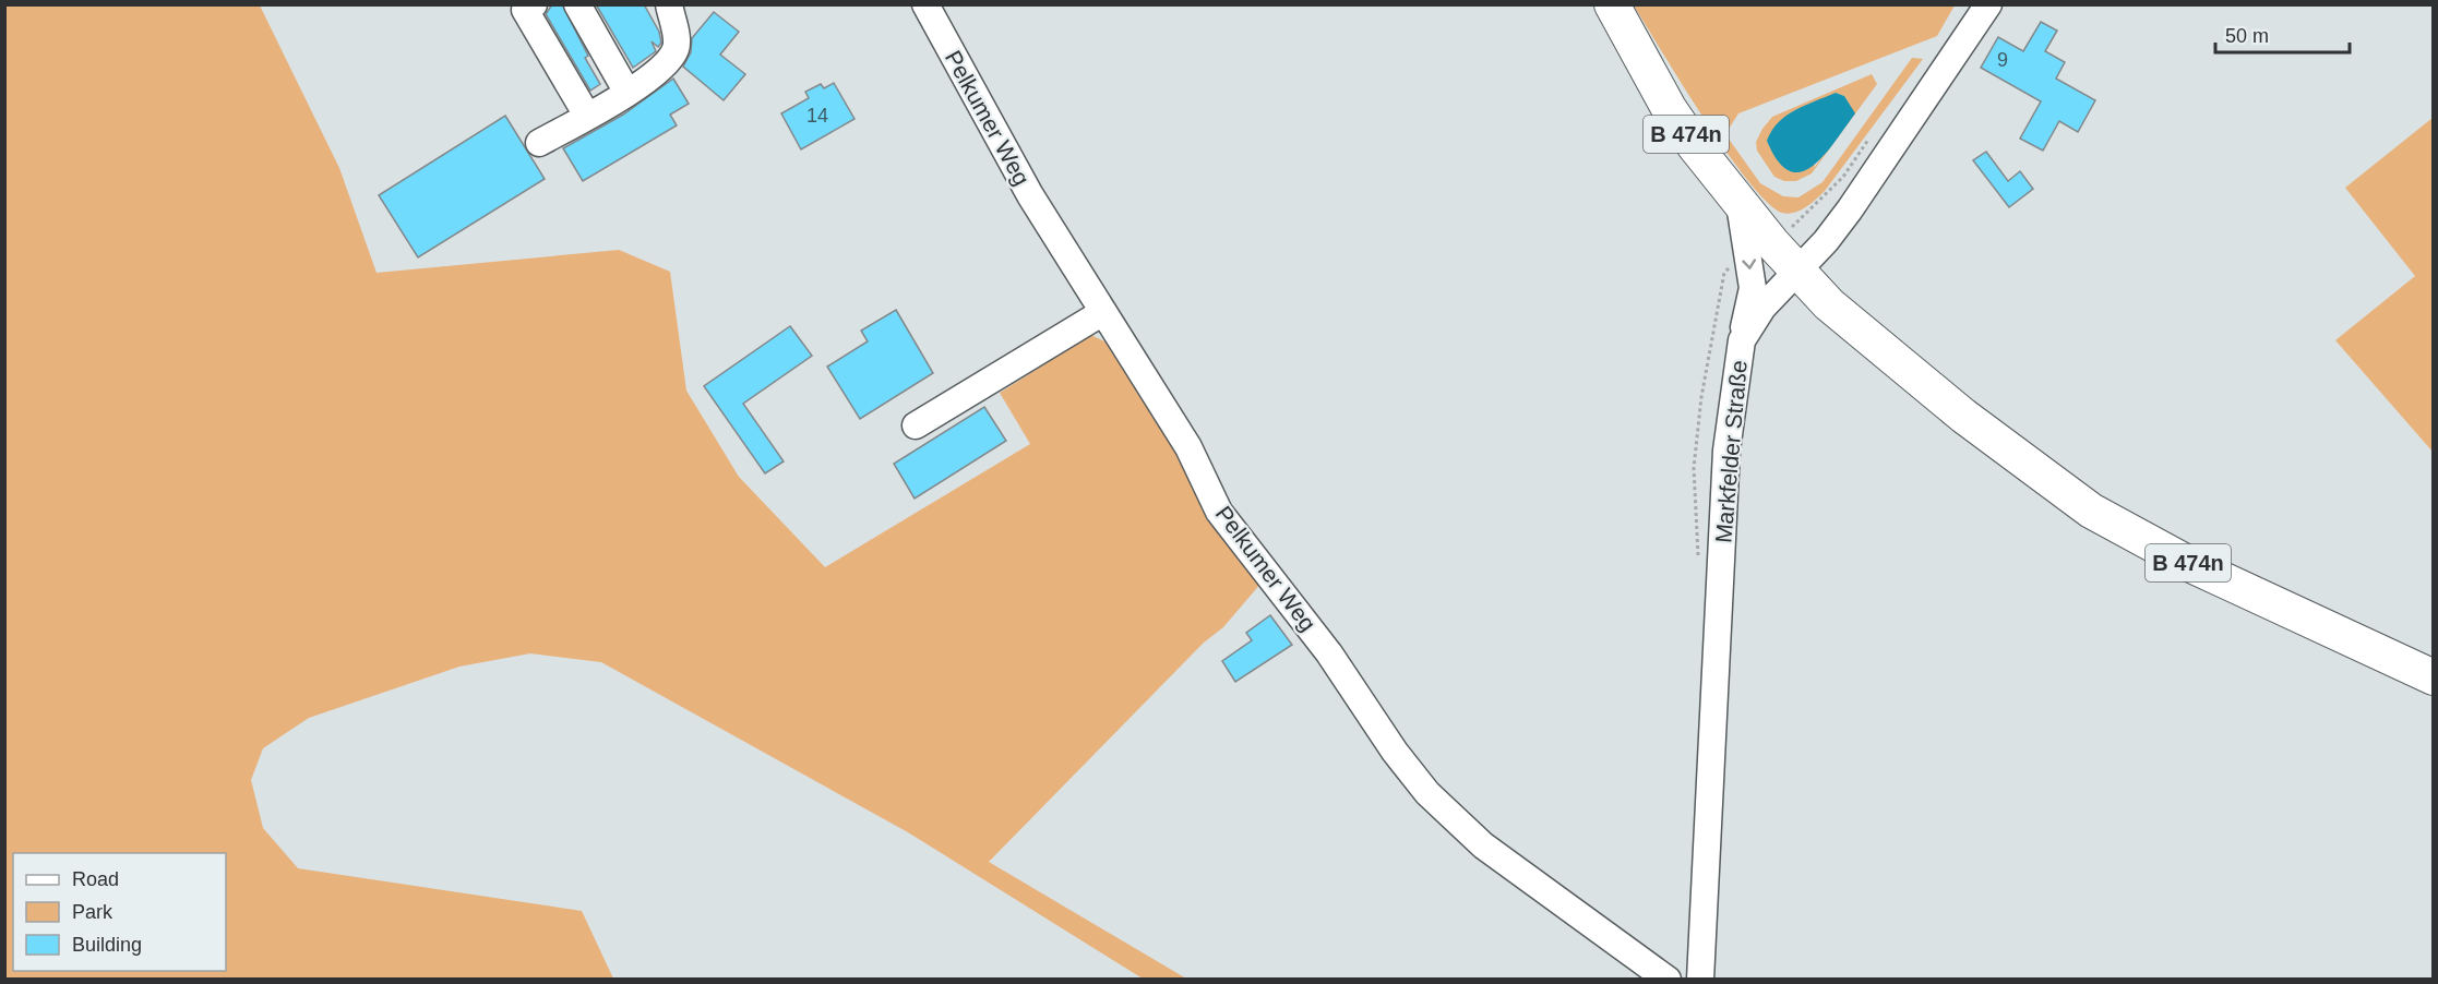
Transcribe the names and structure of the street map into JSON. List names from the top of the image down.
{
  "streets": {
    "main road": ["B 474n"],
    "street": ["Pelkumer Weg", "Markfelder Straße"]
  },
  "crossings": [
    ["B 474n", "Markfelder Straße"]
  ],
  "house_numbers": ["9", "14"],
  "legend": ["Road", "Park", "Building"],
  "scale_bar": "50 m"
}
